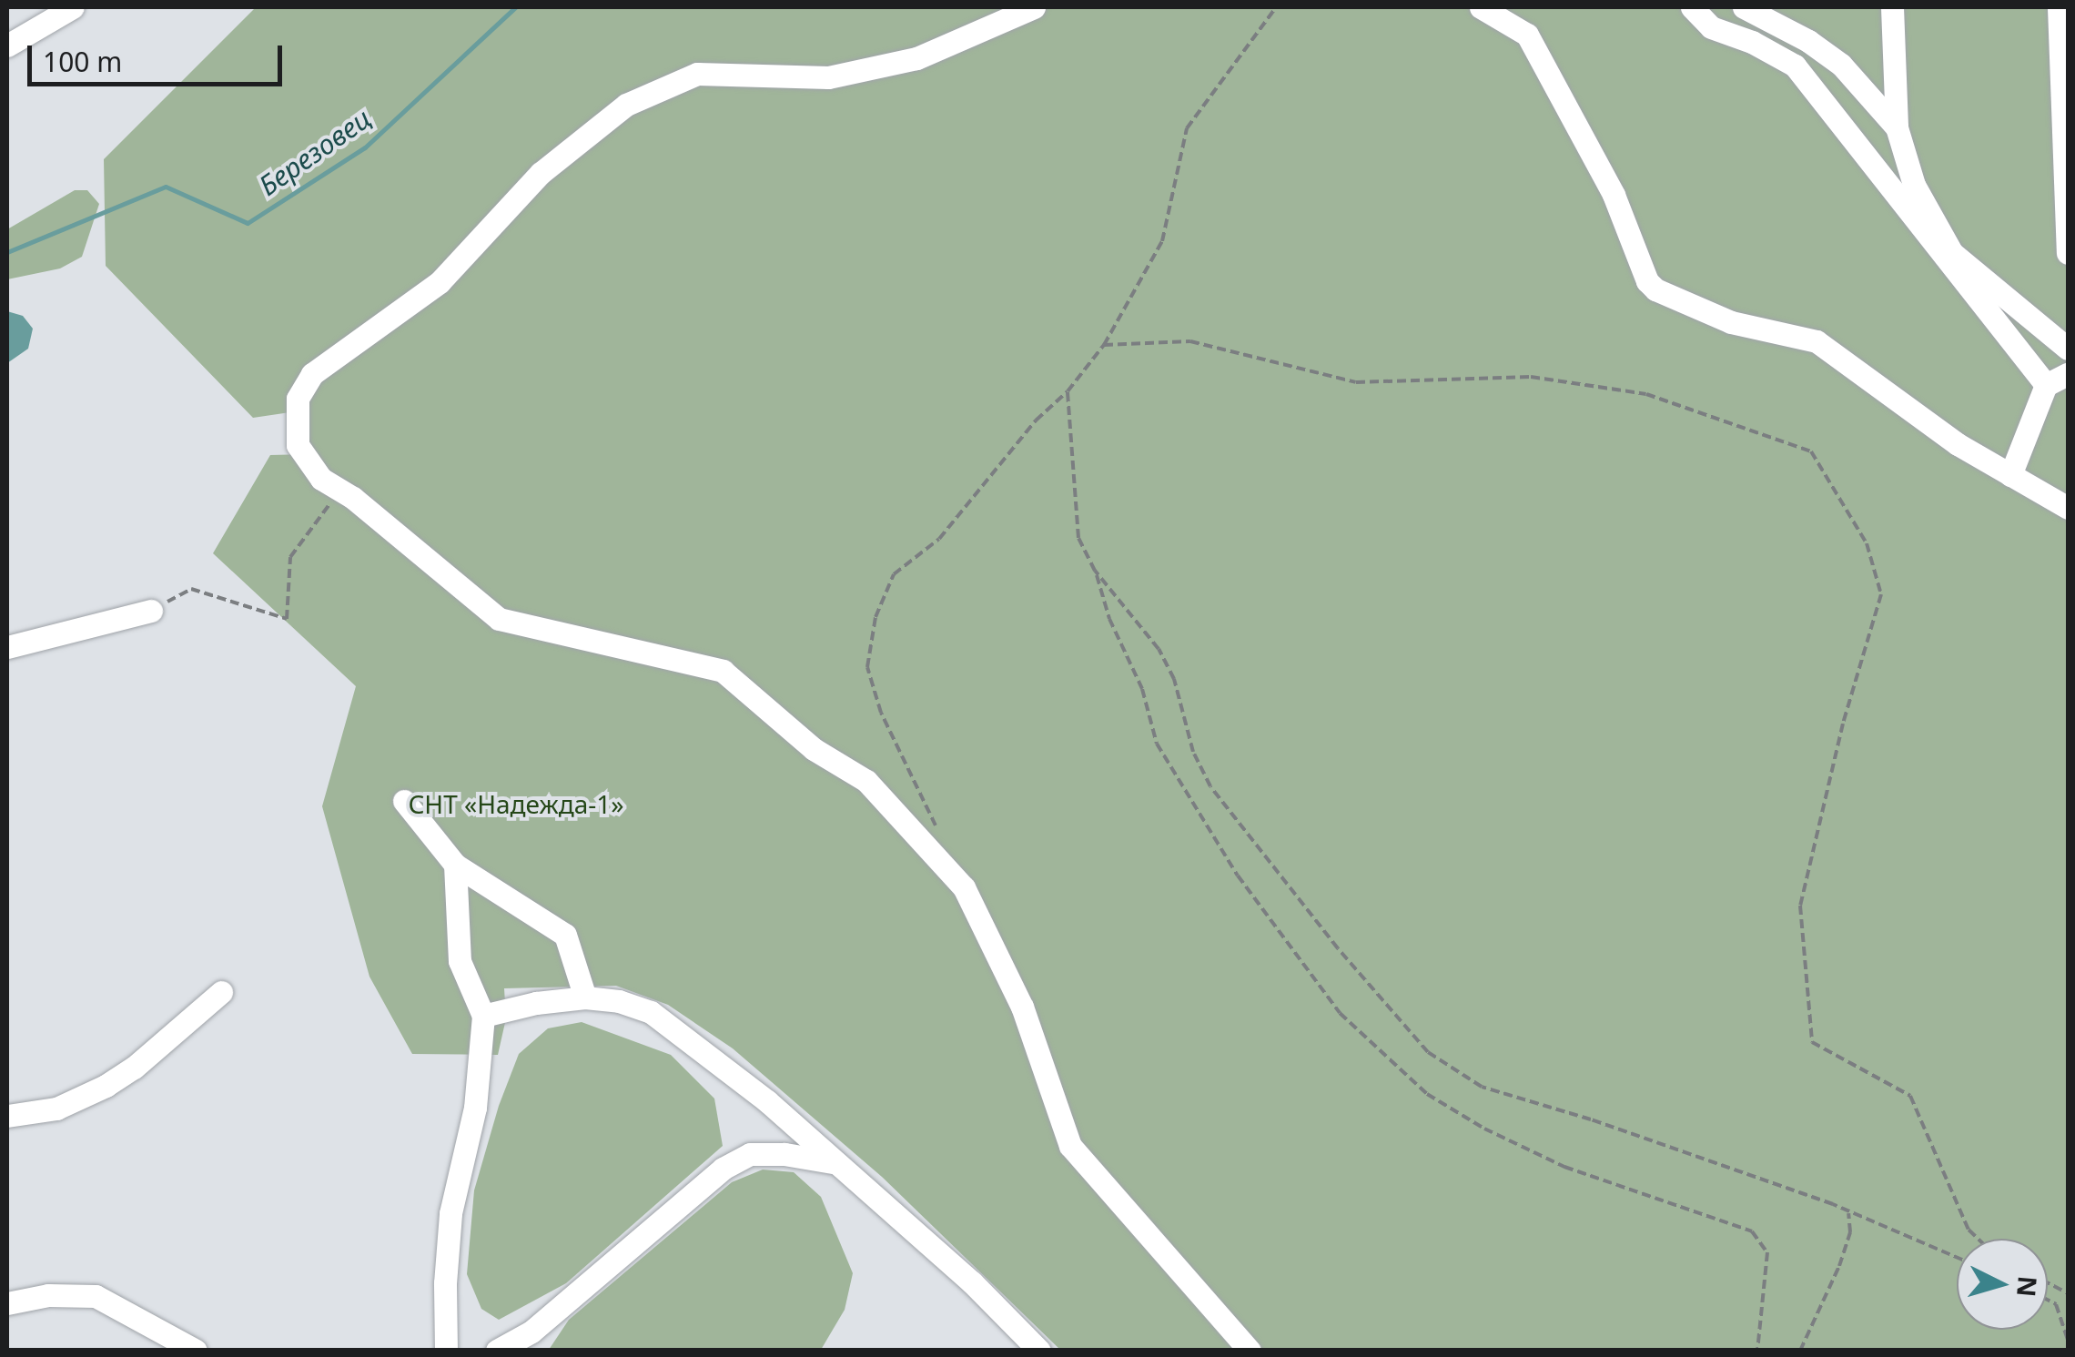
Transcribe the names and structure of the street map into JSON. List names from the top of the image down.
{
  "water": ["Березовец"],
  "parks": ["СНТ «Надежда-1»"],
  "scale_bar": "100 m",
  "north": "right"
}
